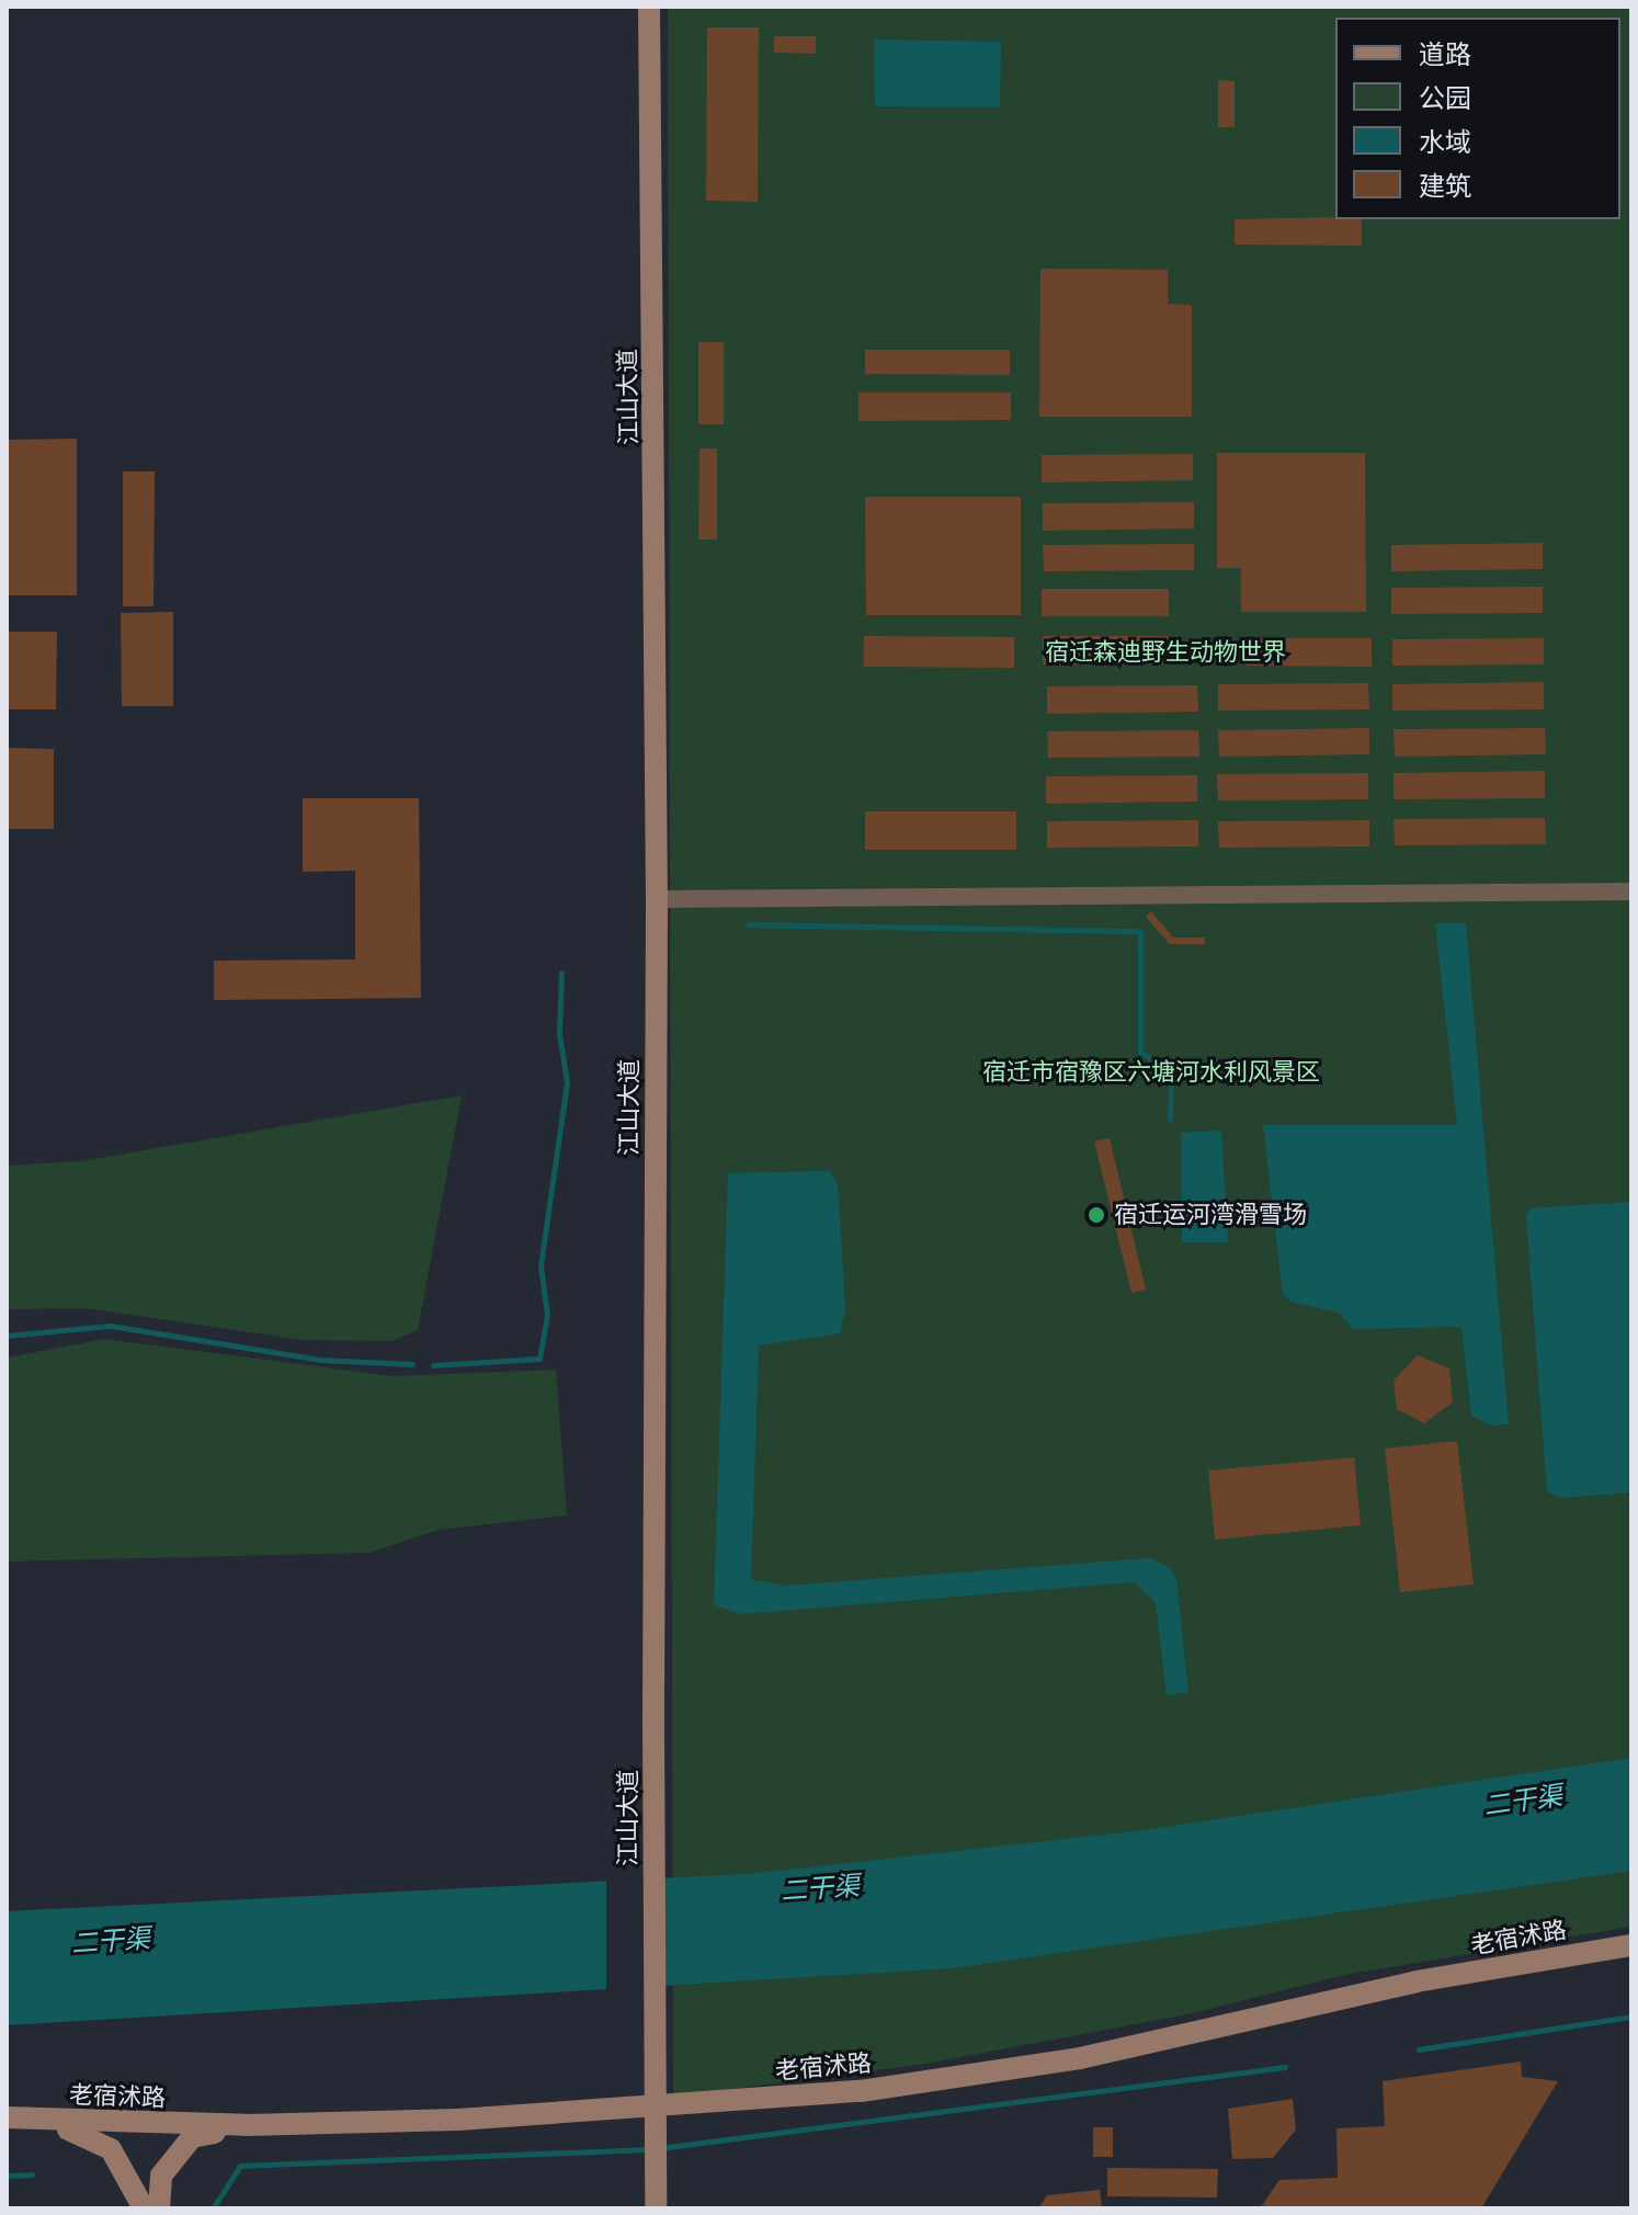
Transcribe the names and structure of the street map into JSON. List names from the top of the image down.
{
  "streets": {
    "main road": ["江山大道", "老宿沭路"]
  },
  "water": ["二干渠"],
  "parks": ["宿迁森迪野生动物世界", "宿迁市宿豫区六塘河水利风景区"],
  "places": ["宿迁运河湾滑雪场"],
  "legend": [
    "道路",
    "公园",
    "水域",
    "建筑"
  ]
}
